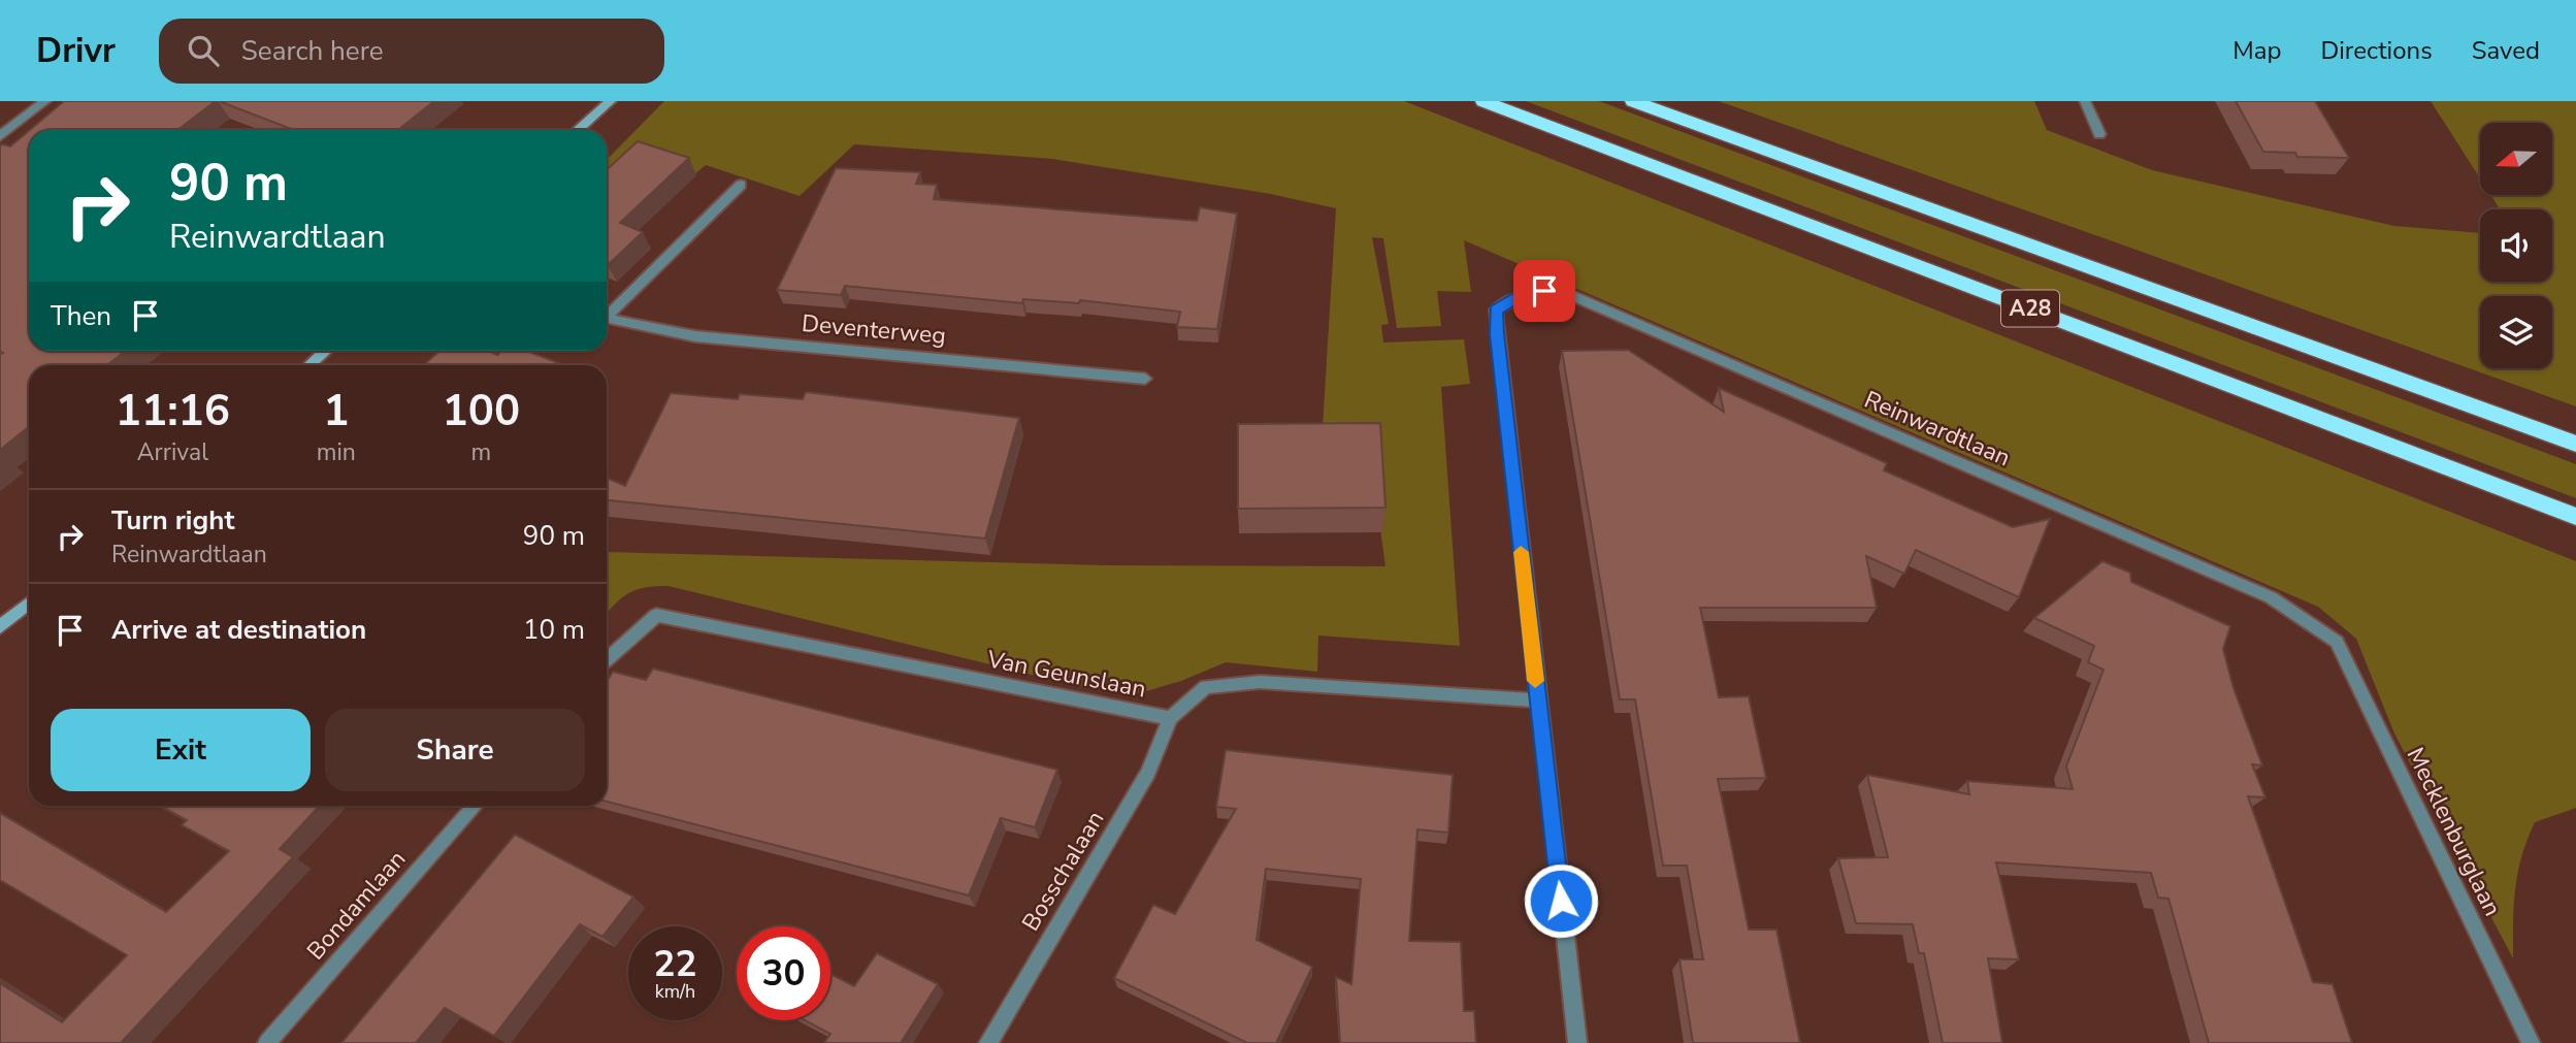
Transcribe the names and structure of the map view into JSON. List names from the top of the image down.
{
  "streets": {
    "highway": ["A28"],
    "street": [
      "Deventerweg",
      "Reinwardtlaan",
      "Van Geunslaan",
      "Mecklenburglaan",
      "Bosschalaan",
      "Bondamlaan"
    ]
  },
  "crossings": [
    ["Reinwardtlaan", "Van Geunslaan"],
    ["Reinwardtlaan", "Mecklenburglaan"],
    ["Van Geunslaan", "Bosschalaan"]
  ],
  "north": "left",
  "page": {
    "header": "Drivr",
    "search": "Search here",
    "nav": ["Map", "Directions", "Saved"],
    "turn": ["90 m", "Reinwardtlaan"],
    "then": "Then",
    "eta": [
      "11:16",
      "Arrival",
      "1",
      "min",
      "100",
      "m"
    ],
    "list": [
      {
        "name": "Turn right",
        "note": "Reinwardtlaan",
        "value": "90 m"
      },
      {
        "name": "Arrive at destination",
        "value": "10 m"
      }
    ],
    "buttons": ["Exit", "Share"],
    "speed": "22 km/h",
    "limit": "30"
  }
}
